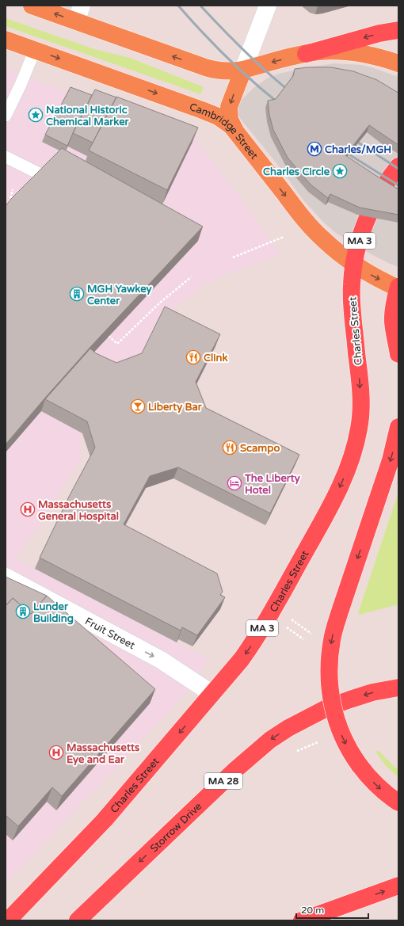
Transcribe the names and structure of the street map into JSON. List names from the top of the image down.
{
  "streets": {
    "highway": [
      "MA 3",
      "Charles Street",
      "MA 28",
      "Storrow Drive"
    ],
    "main road": ["Cambridge Street"],
    "street": ["Fruit Street"]
  },
  "crossings": [
    ["Cambridge Street", "Charles Street"],
    ["Charles Street", "Fruit Street"]
  ],
  "one_way": ["Charles Street", "Fruit Street", "Storrow Drive"],
  "places": {
    "place": ["National Historic Chemical Marker", "Charles Circle"],
    "metro station": ["Charles/MGH"],
    "building": ["MGH Yawkey Center", "Lunder Building"],
    "restaurant": ["Clink", "Scampo"],
    "bar": ["Liberty Bar"],
    "hotel": ["The Liberty Hotel"],
    "hospital": ["Massachusetts General Hospital", "Massachusetts Eye and Ear"]
  },
  "scale_bar": "20 m"
}
